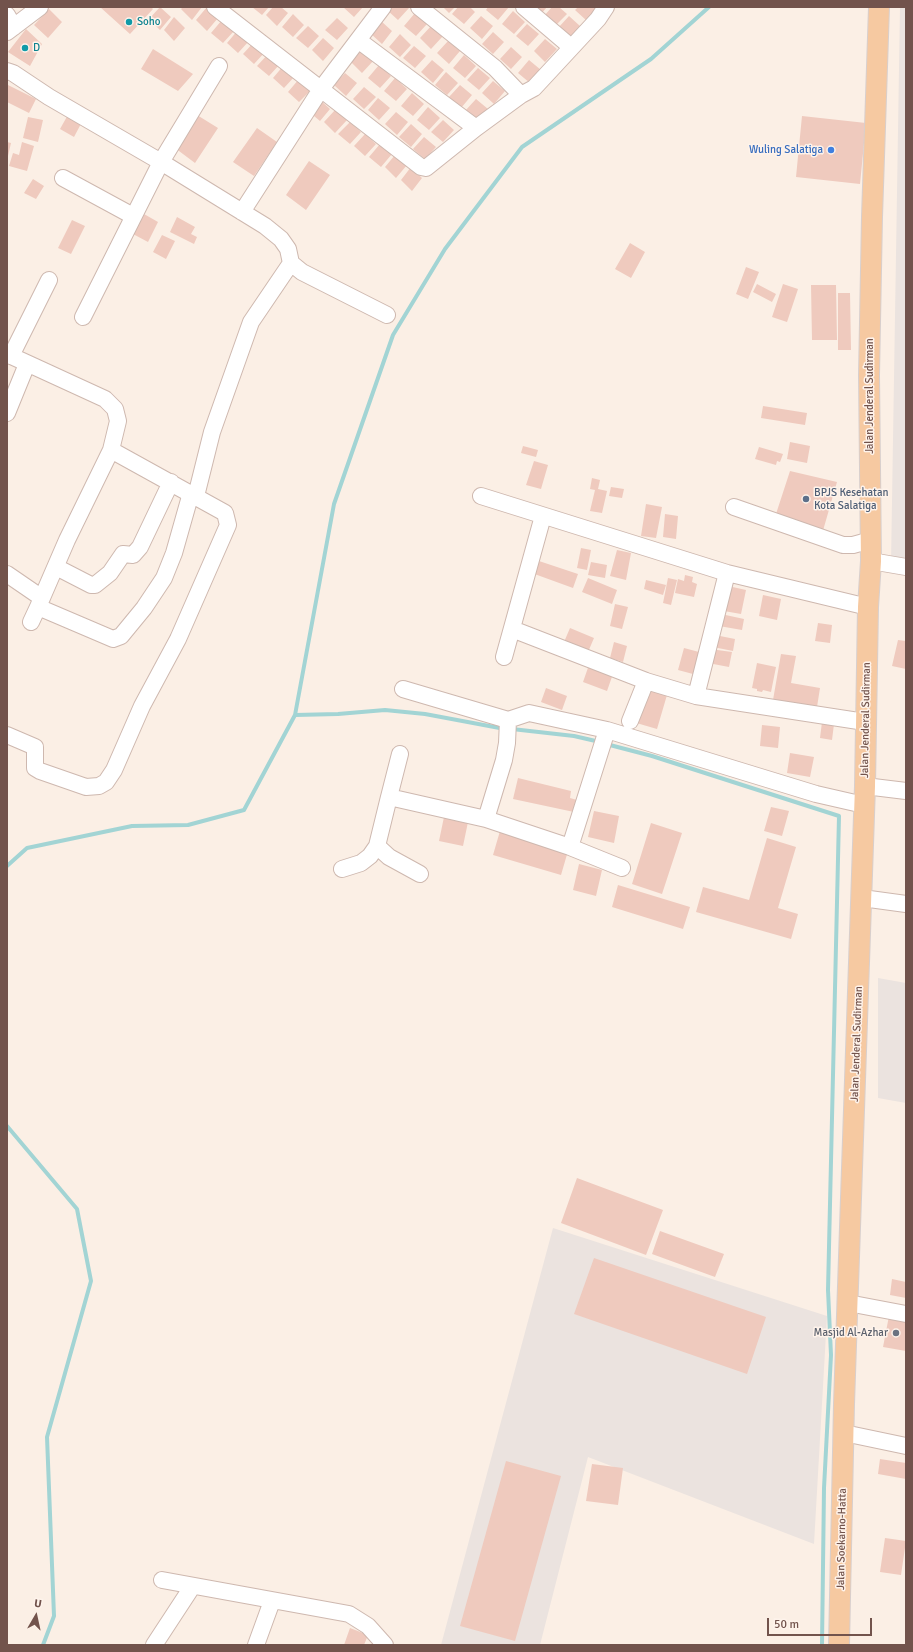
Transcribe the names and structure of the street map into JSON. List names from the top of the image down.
{
  "streets": {
    "main road": ["Jalan Jenderal Sudirman", "Jalan Soekarno-Hatta"]
  },
  "crossings": [
    ["Jalan Jenderal Sudirman", "Jalan Soekarno-Hatta"]
  ],
  "places": [
    "Soho",
    "D",
    "Wuling Salatiga",
    "BPJS Kesehatan Kota Salatiga",
    "Masjid Al-Azhar"
  ],
  "scale_bar": "50 m",
  "north": "top"
}
